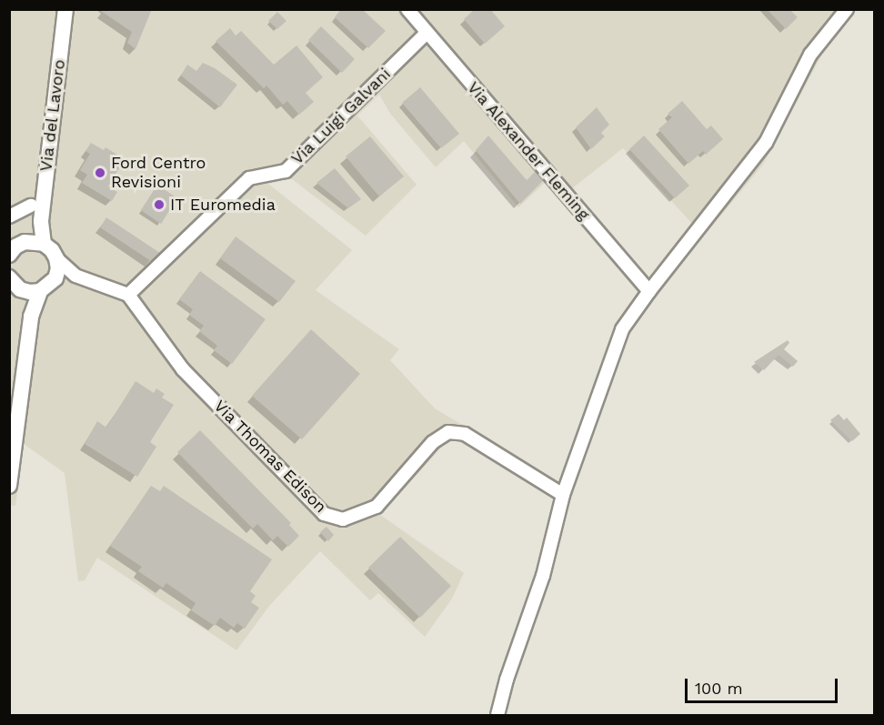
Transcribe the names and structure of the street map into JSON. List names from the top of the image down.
{
  "streets": {
    "main road": ["Via del Lavoro"],
    "street": ["Via Luigi Galvani", "Via Alexander Fleming", "Via Thomas Edison"]
  },
  "crossings": [
    ["Via Luigi Galvani", "Via Alexander Fleming"],
    ["Via Luigi Galvani", "Via Thomas Edison"]
  ],
  "places": ["Ford Centro Revisioni", "IT Euromedia"],
  "scale_bar": "100 m"
}
